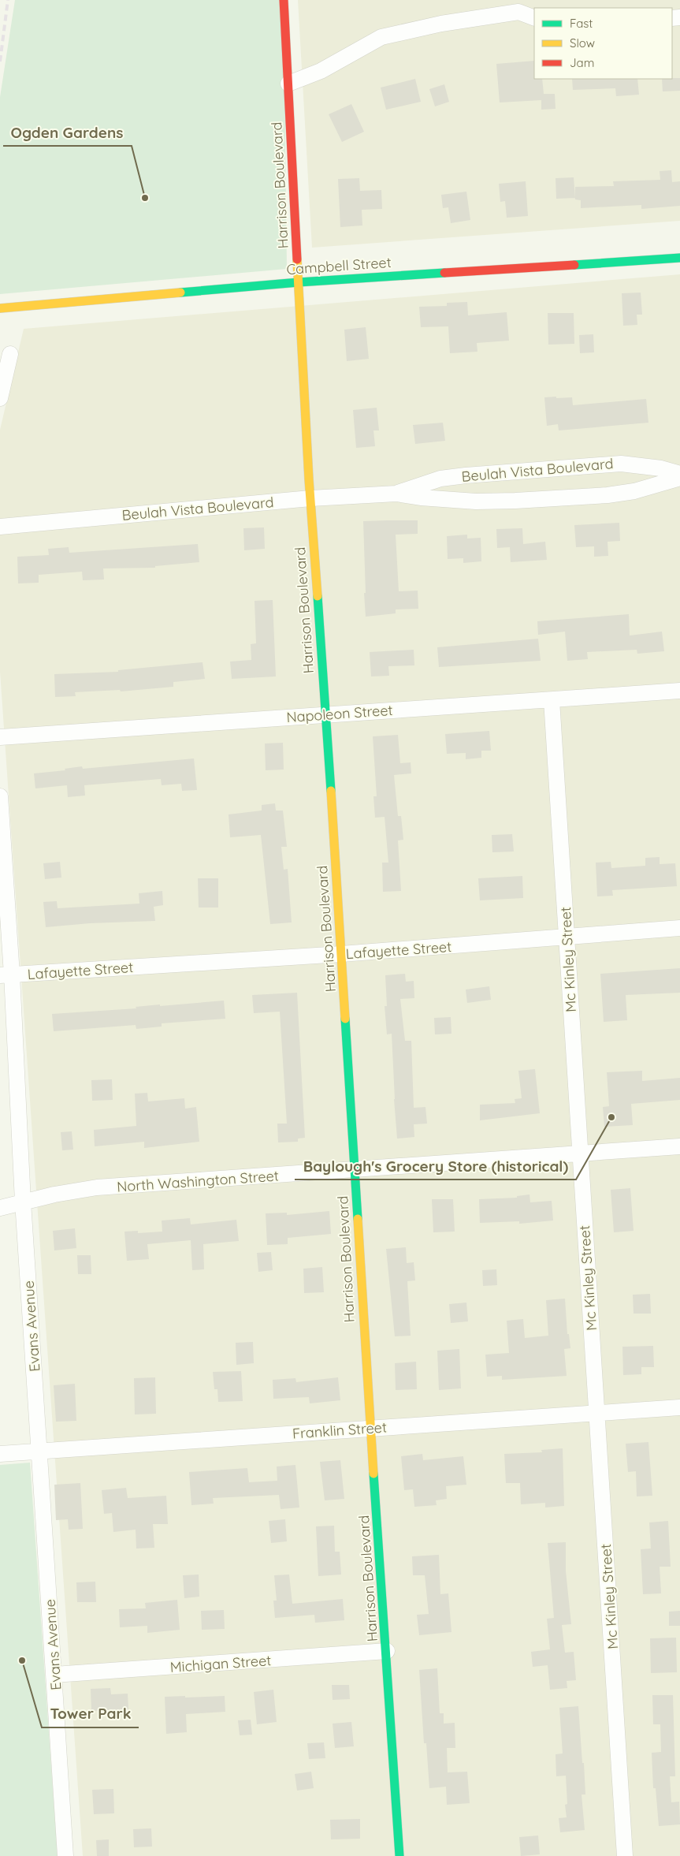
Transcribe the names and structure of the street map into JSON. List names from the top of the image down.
{
  "streets": {
    "street": [
      "Harrison Boulevard",
      "Campbell Street",
      "Beulah Vista Boulevard",
      "Napoleon Street",
      "Lafayette Street",
      "Mc Kinley Street",
      "North Washington Street",
      "Evans Avenue",
      "Franklin Street",
      "Michigan Street"
    ]
  },
  "crossings": [
    ["Harrison Boulevard", "Campbell Street"],
    ["Harrison Boulevard", "Beulah Vista Boulevard"],
    ["Harrison Boulevard", "Napoleon Street"],
    ["Harrison Boulevard", "Lafayette Street"],
    ["Harrison Boulevard", "North Washington Street"],
    ["Harrison Boulevard", "Franklin Street"],
    ["Harrison Boulevard", "Michigan Street"],
    ["Napoleon Street", "Mc Kinley Street"],
    ["Lafayette Street", "Mc Kinley Street"],
    ["Lafayette Street", "Evans Avenue"],
    ["Mc Kinley Street", "North Washington Street"],
    ["Mc Kinley Street", "Franklin Street"],
    ["North Washington Street", "Evans Avenue"],
    ["Evans Avenue", "Franklin Street"],
    ["Evans Avenue", "Michigan Street"]
  ],
  "places": ["Ogden Gardens", "Baylough's Grocery Store (historical)", "Tower Park"],
  "legend": ["Fast", "Slow", "Jam"]
}
